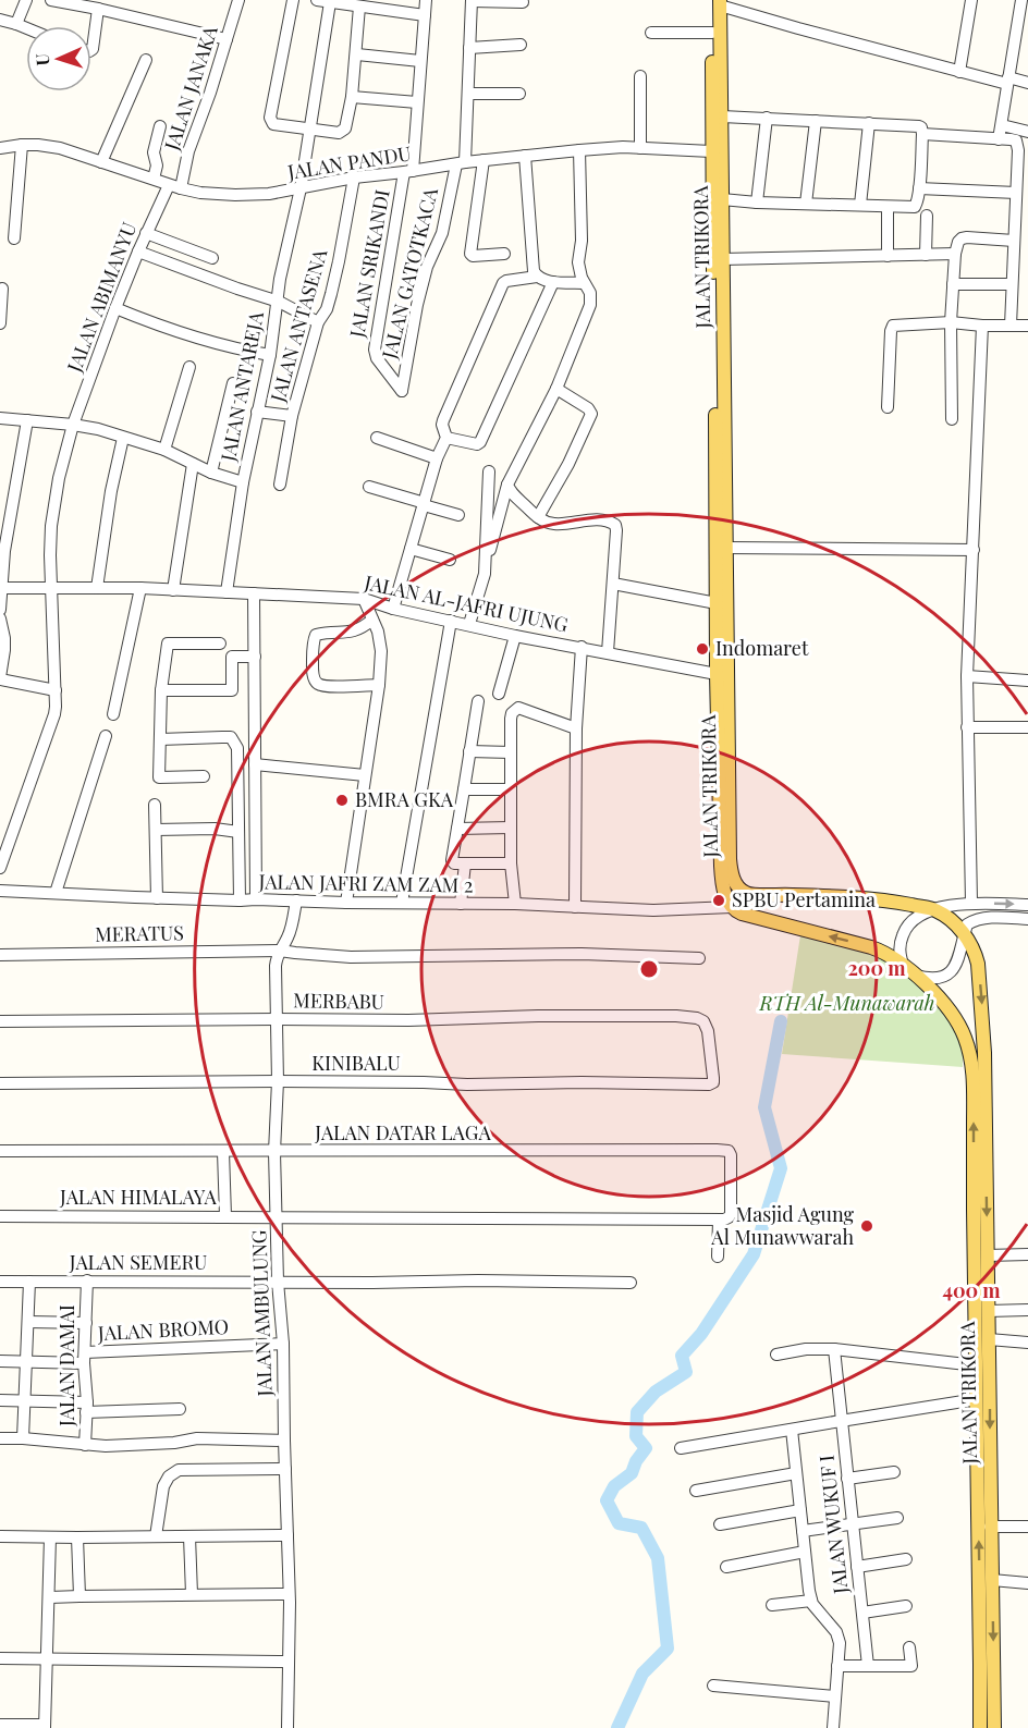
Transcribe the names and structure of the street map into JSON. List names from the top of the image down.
{
  "streets": {
    "main road": ["JALAN TRIKORA"],
    "street": [
      "JALAN JANAKA",
      "JALAN PANDU",
      "JALAN SRIKANDI",
      "JALAN GATOTKACA",
      "JALAN ABIMANYU",
      "JALAN ANTASENA",
      "JALAN ANTAREJA",
      "JALAN AL-JAFRI UJUNG",
      "JALAN JAFRI ZAM ZAM 2",
      "MERATUS",
      "MERBABU",
      "KINIBALU",
      "JALAN DATAR LAGA",
      "JALAN HIMALAYA",
      "JALAN SEMERU",
      "JALAN AMBULUNG",
      "JALAN BROMO",
      "JALAN DAMAI",
      "JALAN WUKUF I"
    ]
  },
  "crossings": [
    ["JALAN JANAKA", "JALAN PANDU"],
    ["JALAN JANAKA", "JALAN ABIMANYU"],
    ["JALAN PANDU", "JALAN TRIKORA"],
    ["JALAN PANDU", "JALAN SRIKANDI"],
    ["JALAN PANDU", "JALAN GATOTKACA"],
    ["JALAN PANDU", "JALAN ABIMANYU"],
    ["JALAN PANDU", "JALAN ANTASENA"],
    ["JALAN PANDU", "JALAN ANTAREJA"],
    ["JALAN TRIKORA", "JALAN AL-JAFRI UJUNG"],
    ["JALAN TRIKORA", "JALAN JAFRI ZAM ZAM 2"],
    ["JALAN SRIKANDI", "JALAN GATOTKACA"],
    ["JALAN ABIMANYU", "JALAN AL-JAFRI UJUNG"],
    ["JALAN ANTAREJA", "JALAN AL-JAFRI UJUNG"],
    ["JALAN JAFRI ZAM ZAM 2", "JALAN AMBULUNG"],
    ["MERATUS", "JALAN AMBULUNG"],
    ["MERBABU", "KINIBALU"],
    ["MERBABU", "JALAN AMBULUNG"],
    ["KINIBALU", "JALAN AMBULUNG"],
    ["JALAN DATAR LAGA", "JALAN HIMALAYA"],
    ["JALAN DATAR LAGA", "JALAN AMBULUNG"],
    ["JALAN HIMALAYA", "JALAN AMBULUNG"],
    ["JALAN SEMERU", "JALAN AMBULUNG"],
    ["JALAN SEMERU", "JALAN DAMAI"],
    ["JALAN AMBULUNG", "JALAN BROMO"],
    ["JALAN BROMO", "JALAN DAMAI"]
  ],
  "parks": ["RTH Al-Munawarah"],
  "places": [
    "Indomaret",
    "BMRA GKA",
    "SPBU Pertamina",
    "Masjid Agung Al Munawwarah"
  ],
  "north": "left",
  "rings": ["200 m", "400 m"]
}
